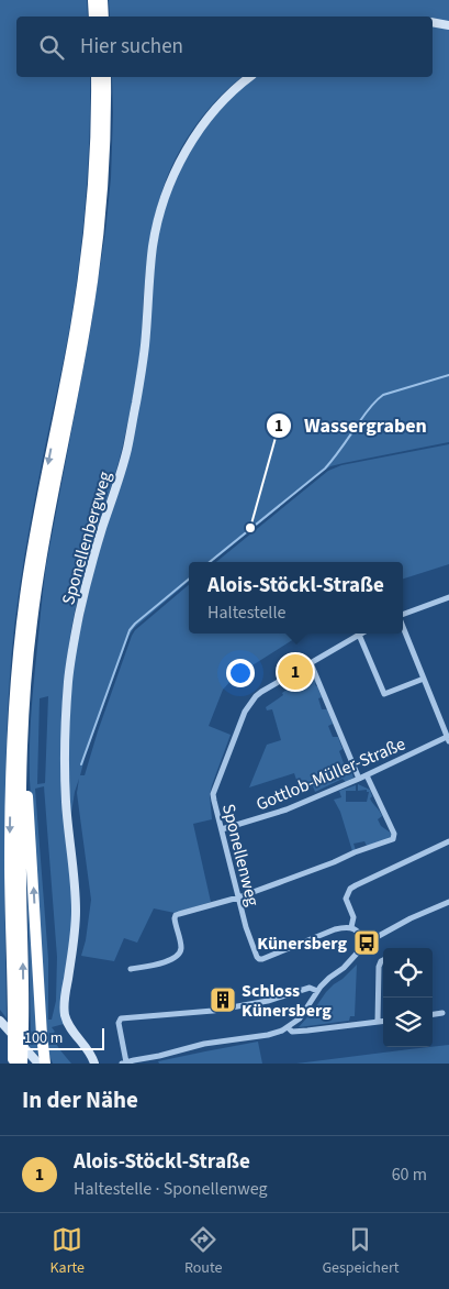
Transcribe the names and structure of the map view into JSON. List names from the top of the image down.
{
  "streets": {
    "street": ["Sponellenbergweg", "Gottlob-Müller-Straße", "Sponellenweg"]
  },
  "crossings": [
    ["Gottlob-Müller-Straße", "Sponellenweg"]
  ],
  "places": {
    "other": ["Wassergraben"],
    "bus stop": ["Künersberg"],
    "building": ["Schloss Künersberg"]
  },
  "scale_bar": "100 m",
  "page": {
    "search": "Hier suchen",
    "popup": ["Alois-Stöckl-Straße", "Haltestelle"],
    "pins": "1",
    "scale": "100 m",
    "heading": "In der Nähe",
    "list": [
      {
        "mark": "1",
        "name": "Alois-Stöckl-Straße",
        "note": "Haltestelle · Sponellenweg",
        "value": "60 m"
      }
    ],
    "nav": ["Karte", "Route", "Gespeichert"]
  }
}
